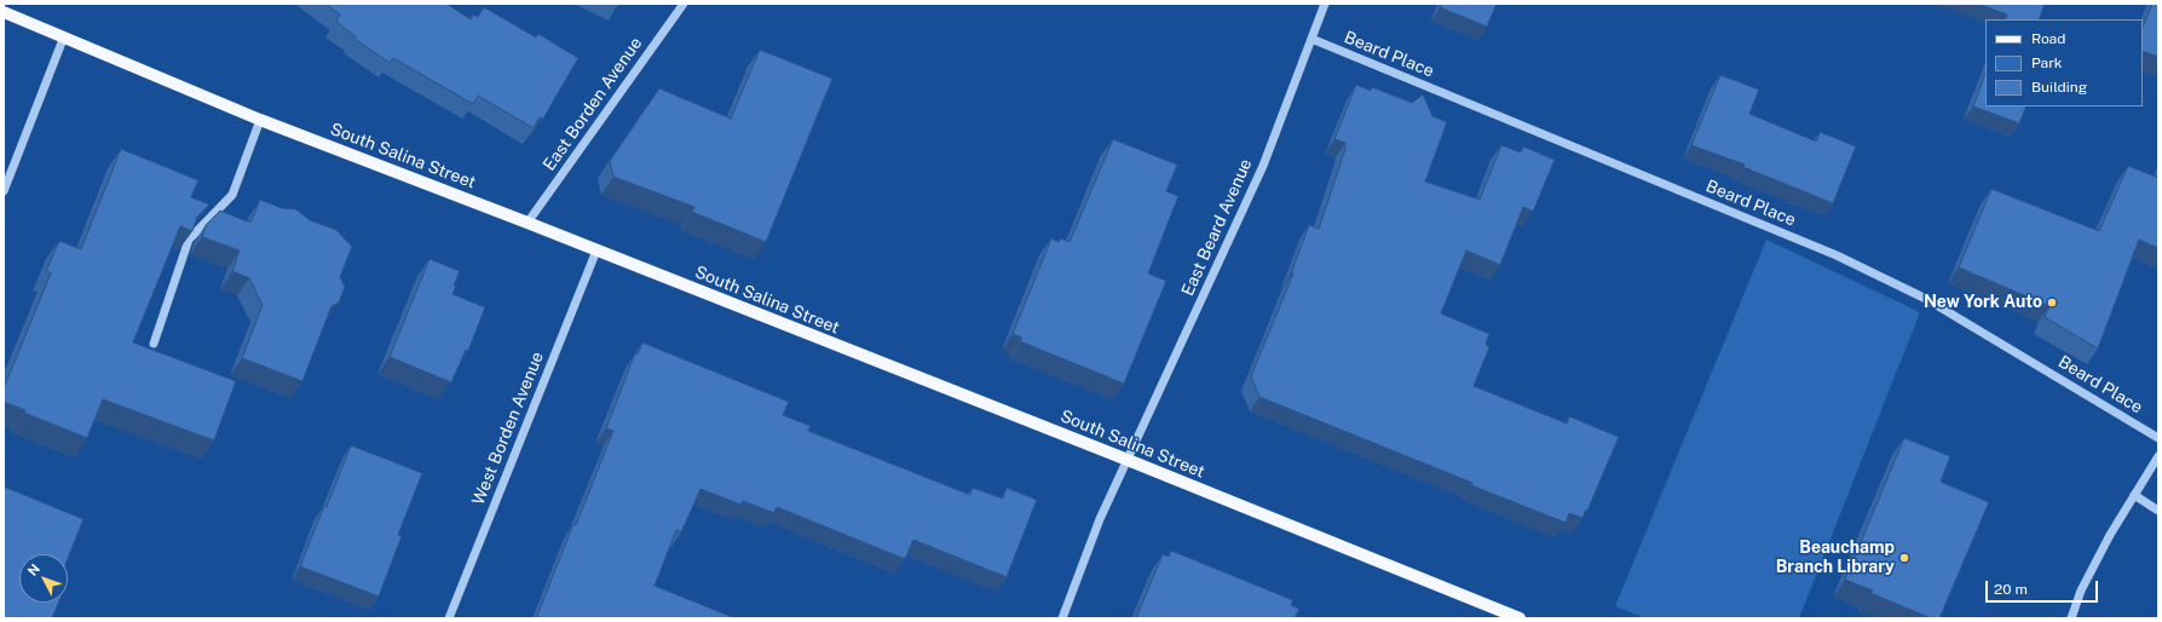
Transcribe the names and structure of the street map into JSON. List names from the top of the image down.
{
  "streets": {
    "main road": ["South Salina Street"],
    "street": [
      "Beard Place",
      "East Borden Avenue",
      "East Beard Avenue",
      "West Borden Avenue"
    ]
  },
  "crossings": [
    ["Beard Place", "East Beard Avenue"],
    ["East Borden Avenue", "South Salina Street"],
    ["South Salina Street", "East Beard Avenue"],
    ["South Salina Street", "West Borden Avenue"]
  ],
  "places": ["New York Auto", "Beauchamp Branch Library"],
  "legend": ["Road", "Park", "Building"],
  "scale_bar": "20 m",
  "north": "top left"
}
